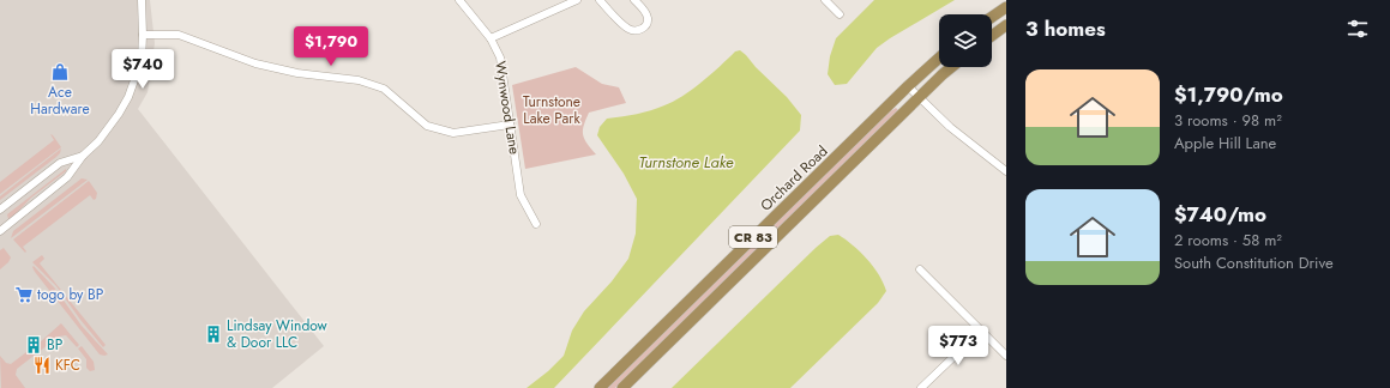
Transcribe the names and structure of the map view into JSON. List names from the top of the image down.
{
  "streets": {
    "main road": ["Orchard Road", "CR 83"],
    "street": ["Wynwood Lane"]
  },
  "water": ["Turnstone Lake"],
  "parks": ["Turnstone Lake Park"],
  "places": {
    "shop": ["Ace Hardware"],
    "supermarket": ["togo by BP"],
    "building": ["Lindsay Window & Door LLC", "BP"],
    "restaurant": ["KFC"]
  },
  "page": {
    "heading": "3 homes",
    "price": ["$1,790", "$740", "$773"],
    "list": [
      {
        "name": "$1,790/mo",
        "note": "3 rooms · 98 m² · Apple Hill Lane"
      },
      {
        "name": "$740/mo",
        "note": "2 rooms · 58 m² · South Constitution Drive"
      }
    ]
  }
}
